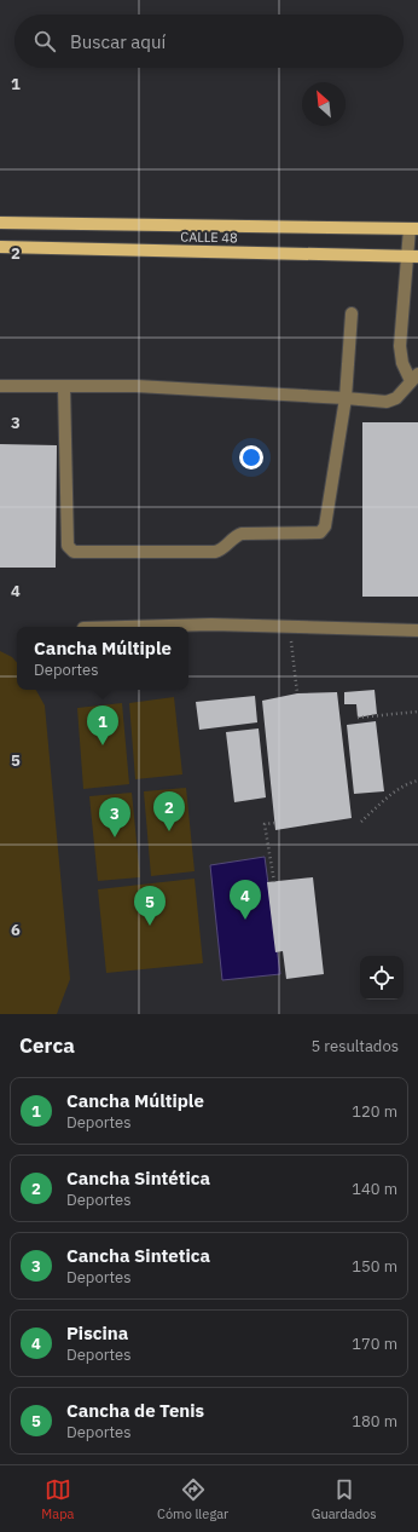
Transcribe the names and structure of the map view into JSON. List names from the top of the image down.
{
  "streets": {
    "main road": ["CALLE 48"]
  },
  "north": "top left",
  "page": {
    "search": "Buscar aquí",
    "popup": ["Cancha Múltiple", "Deportes"],
    "pins": [
      "1",
      "2",
      "3",
      "4",
      "5"
    ],
    "heading": ["Cerca", "5 resultados"],
    "list": [
      {
        "mark": "1",
        "name": "Cancha Múltiple",
        "note": "Deportes",
        "value": "120 m"
      },
      {
        "mark": "2",
        "name": "Cancha Sintética",
        "note": "Deportes",
        "value": "140 m"
      },
      {
        "mark": "3",
        "name": "Cancha Sintetica",
        "note": "Deportes",
        "value": "150 m"
      },
      {
        "mark": "4",
        "name": "Piscina",
        "note": "Deportes",
        "value": "170 m"
      },
      {
        "mark": "5",
        "name": "Cancha de Tenis",
        "note": "Deportes",
        "value": "180 m"
      }
    ],
    "nav": ["Mapa", "Cómo llegar", "Guardados"]
  },
  "grid": {
    "rows": [
      "1",
      "2",
      "3",
      "4",
      "5",
      "6"
    ]
  }
}
